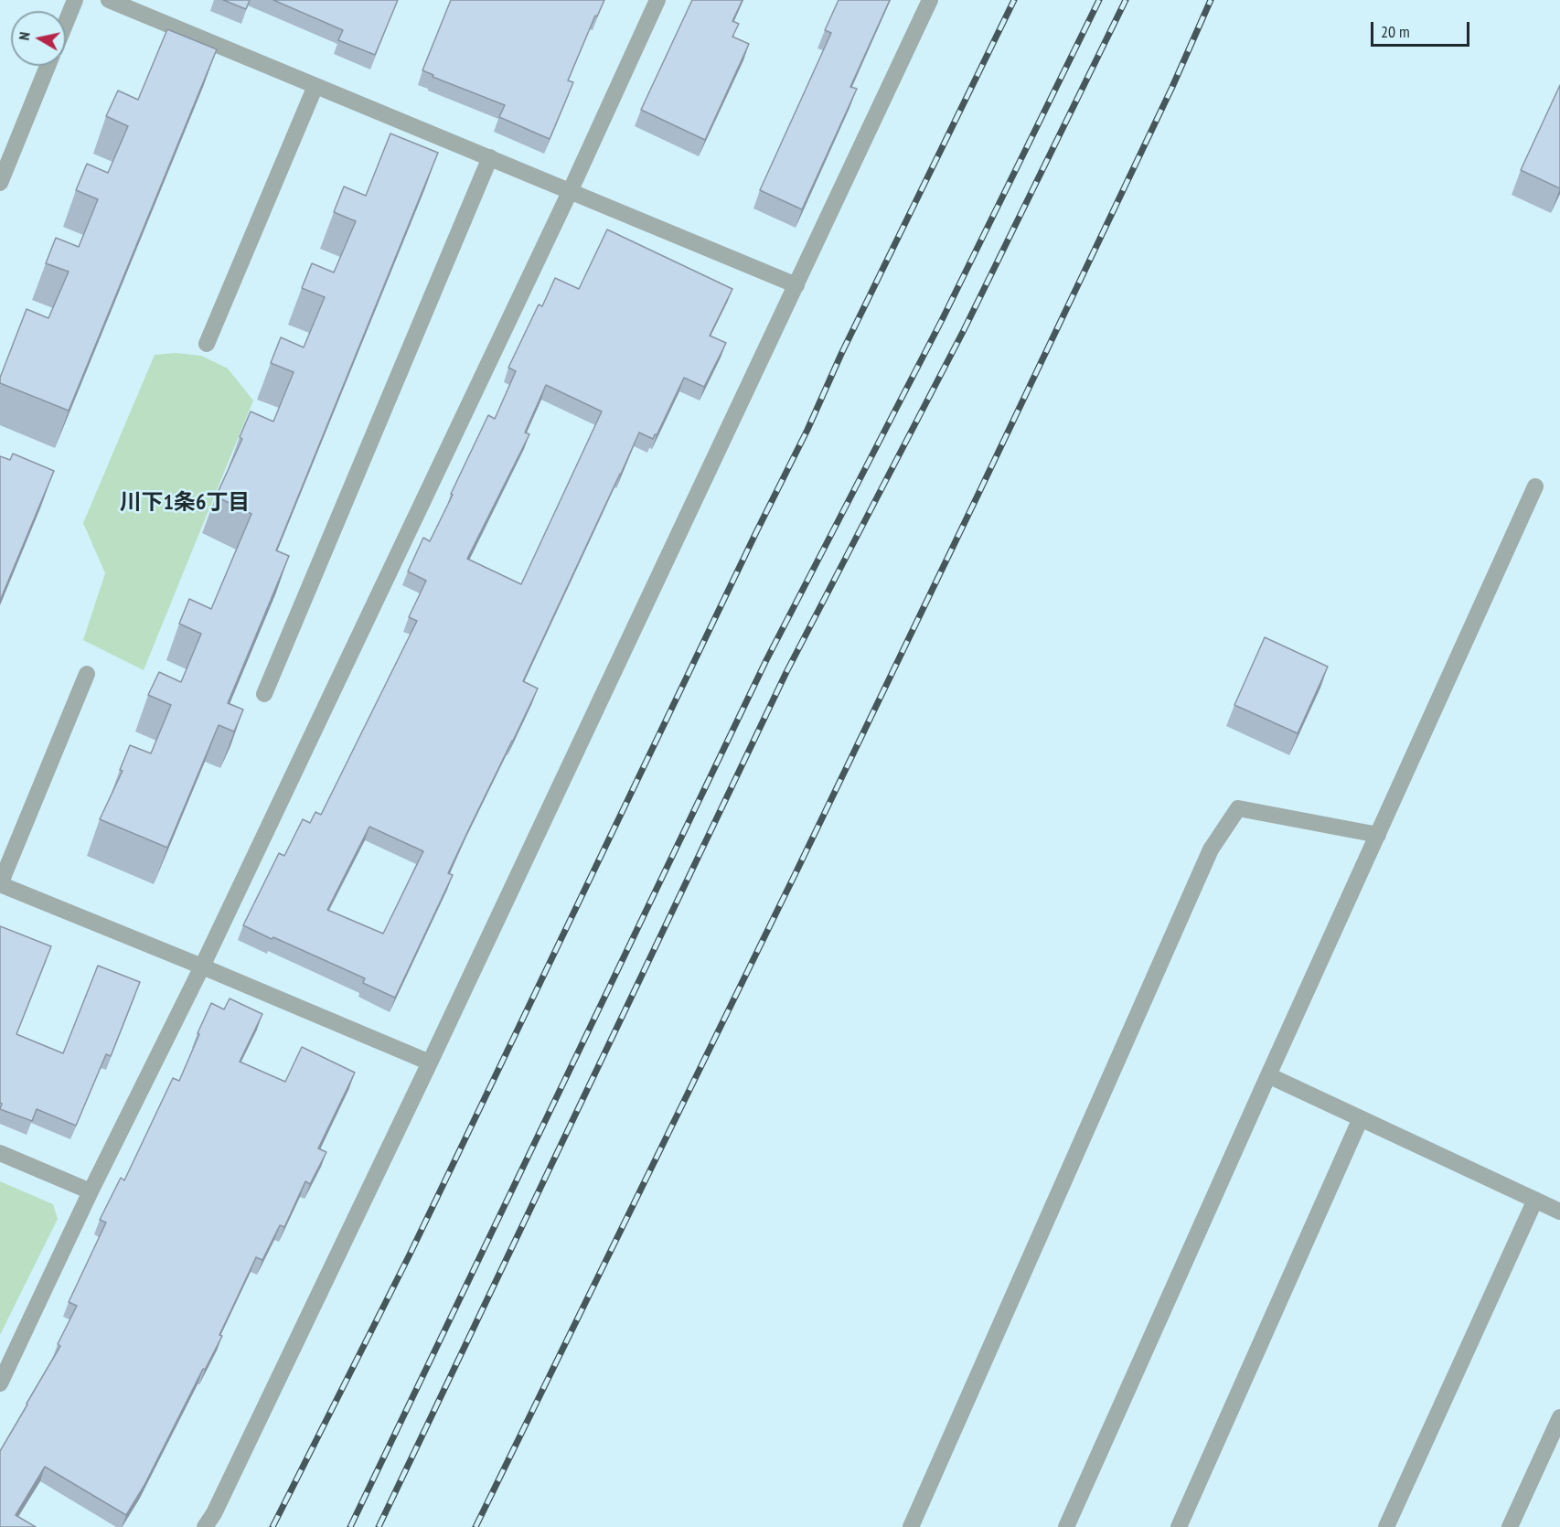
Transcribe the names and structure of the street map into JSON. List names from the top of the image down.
{
  "districts": ["川下1条6丁目"],
  "scale_bar": "20 m",
  "north": "left"
}
